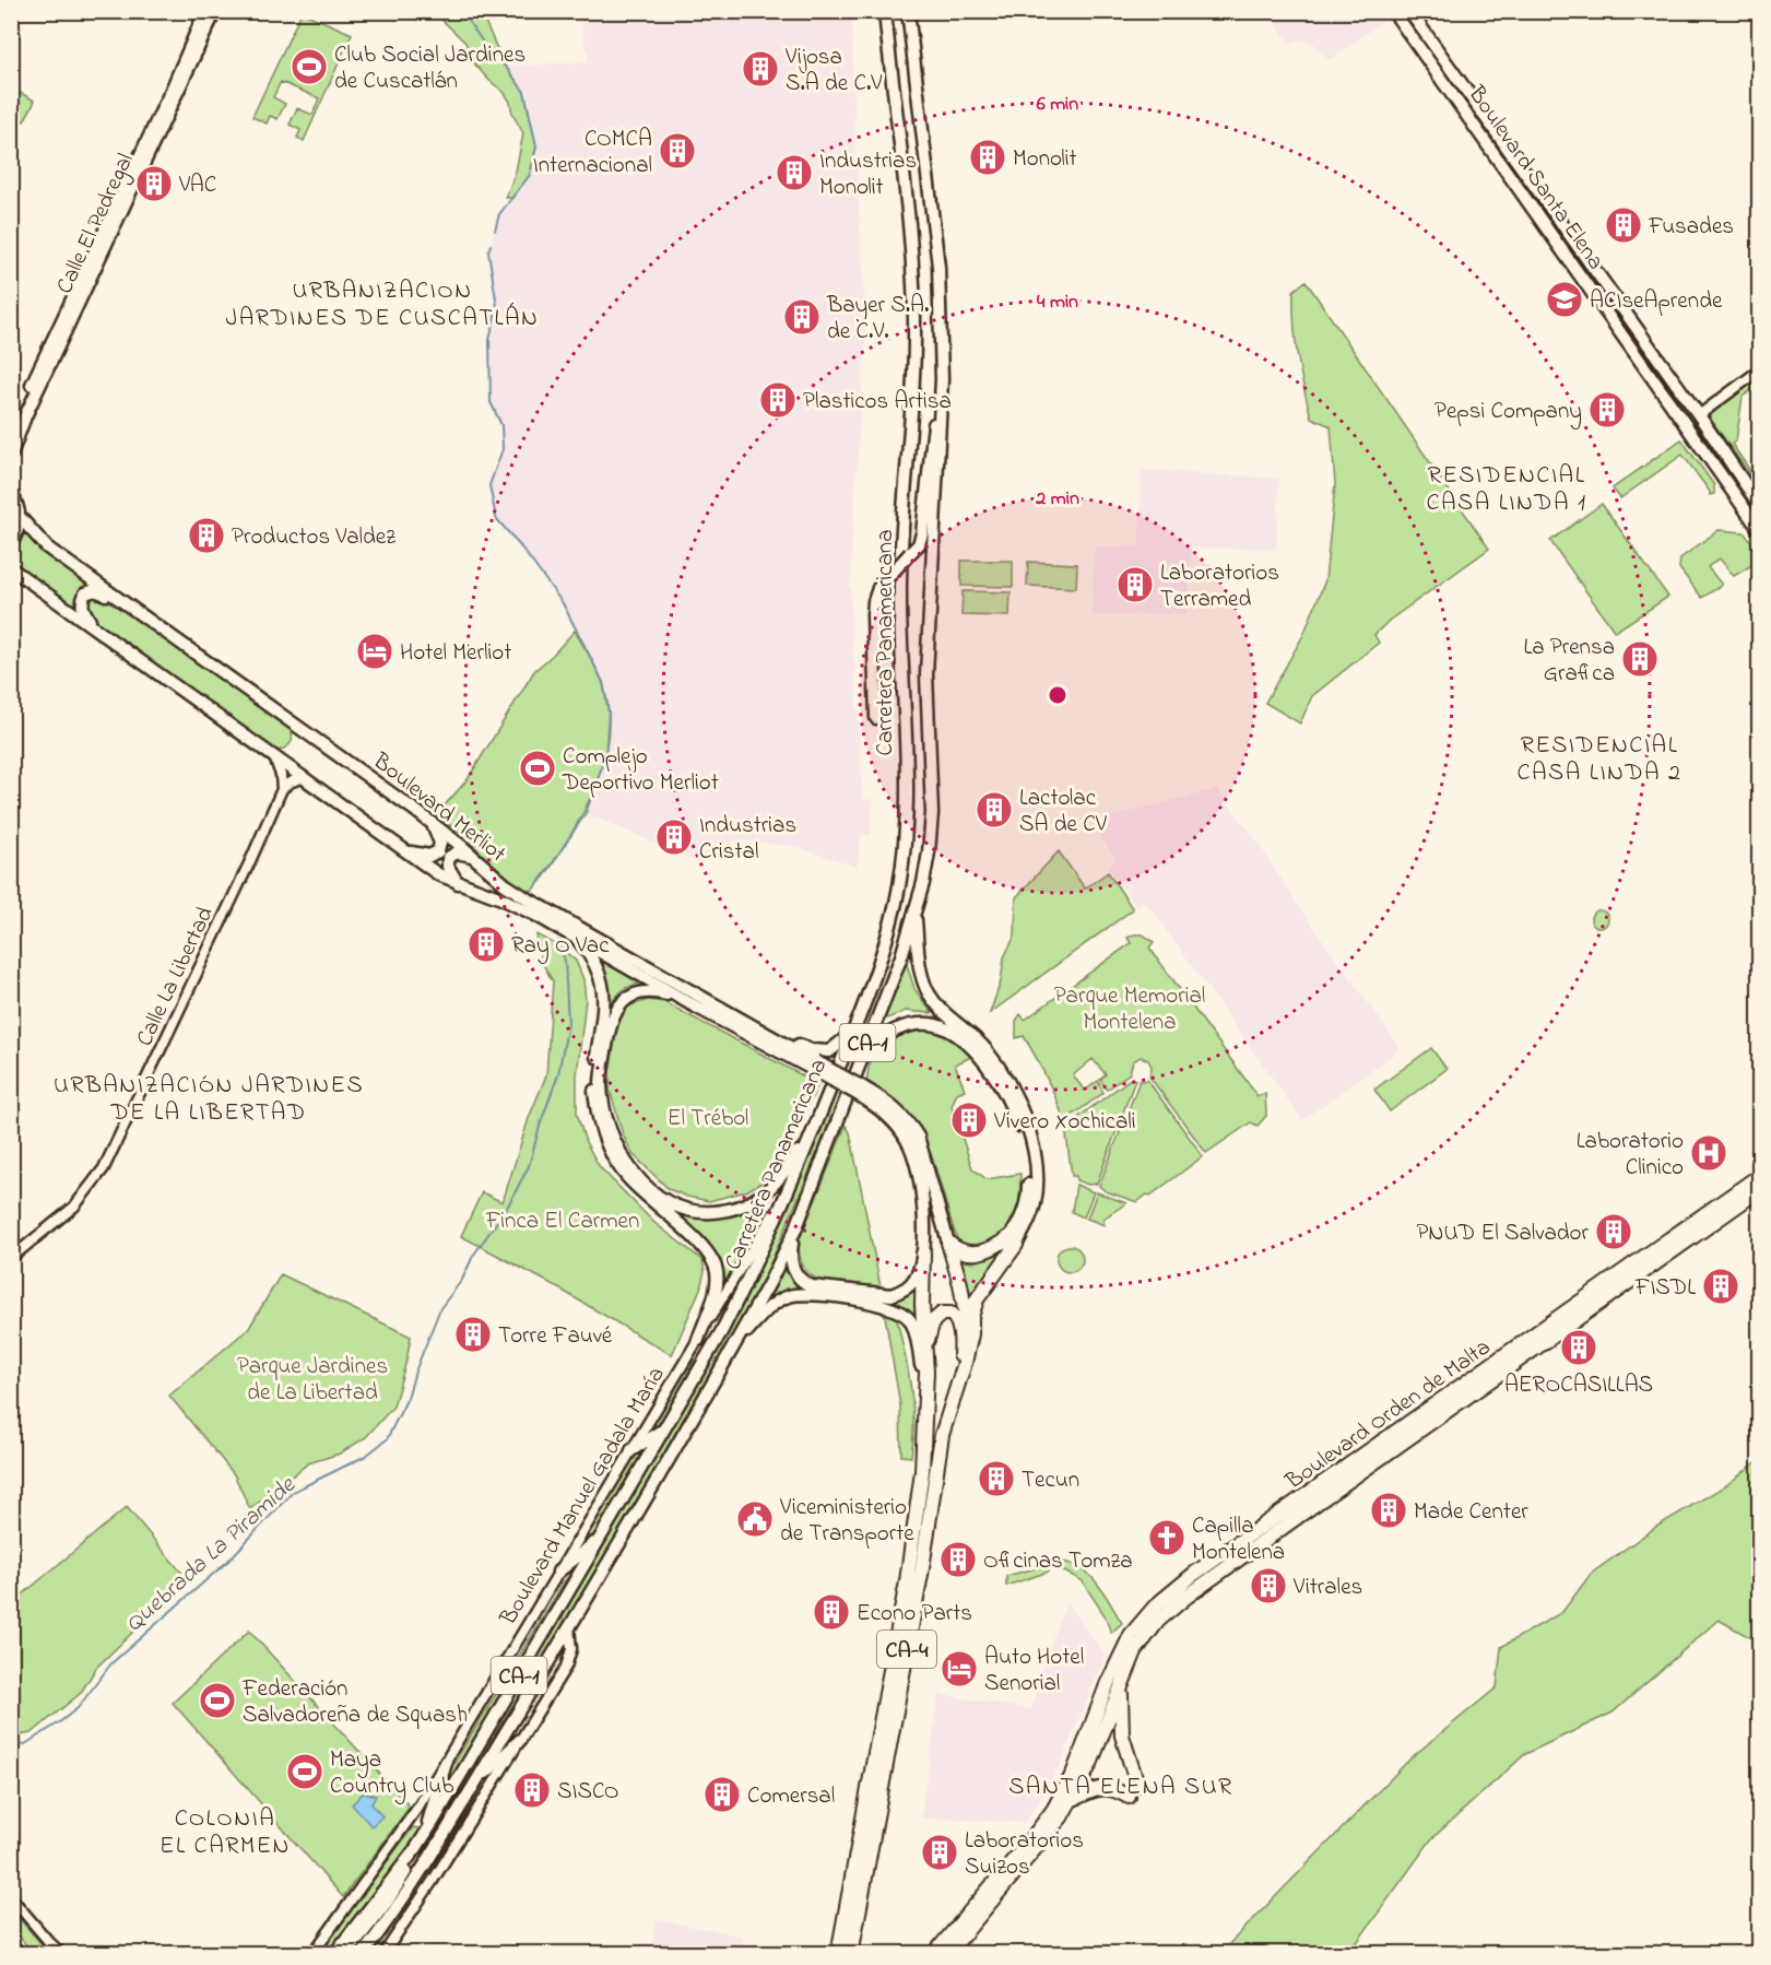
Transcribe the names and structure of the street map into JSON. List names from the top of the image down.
{
  "streets": {
    "highway": ["Boulevard Orden de Malta", "CA-4"],
    "main road": [
      "Boulevard Santa Elena",
      "Calle El Pedregal",
      "Carretera Panamericana",
      "Boulevard Merliot",
      "CA-1"
    ],
    "street": ["Calle La Libertad", "Boulevard Manuel Gadala María"]
  },
  "crossings": [
    ["Carretera Panamericana", "Boulevard Manuel Gadala María"],
    ["Boulevard Merliot", "CA-4"]
  ],
  "districts": [
    "URBANIZACION JARDINES DE CUSCATLÁN",
    "RESIDENCIAL CASA LINDA 1",
    "RESIDENCIAL CASA LINDA 2",
    "URBANIZACIÓN JARDINES DE LA LIBERTAD",
    "SANTA ELENA SUR",
    "COLONIA EL CARMEN"
  ],
  "water": ["Quebrada La Piramide"],
  "parks": [
    "Parque Memorial Montelena",
    "El Trébol",
    "Finca El Carmen",
    "Parque Jardines de La Libertad"
  ],
  "places": {
    "sports": [
      "Club Social Jardines de Cuscatlán",
      "Complejo Deportivo Merliot",
      "Federación Salvadoreña de Squash",
      "Maya Country Club"
    ],
    "building": [
      "Vijosa S.A de C.V",
      "COMCA Internacional",
      "Monolit",
      "Industrias Monolit",
      "VAC",
      "Fusades",
      "Bayer S.A. de C.V.",
      "Plasticos Artisa",
      "Pepsi Company",
      "Productos Valdez",
      "Laboratorios Terramed",
      "La Prensa Grafica",
      "Lactolac SA de CV",
      "Industrias Cristal",
      "Ray O Vac",
      "Vivero Xochicali",
      "PNUD El Salvador",
      "FISDL",
      "Torre Fauvé",
      "AEROCASILLAS",
      "Tecun",
      "Made Center",
      "Oficinas Tomza",
      "Vitrales",
      "Econo Parts",
      "SISCO",
      "Comersal",
      "Laboratorios Suizos"
    ],
    "school or university": ["ACIseAprende"],
    "hotel": ["Hotel Merliot", "Auto Hotel Senorial"],
    "hospital": ["Laboratorio Clinico"],
    "public building": ["Viceministerio de Transporte"],
    "church": ["Capilla Montelena"]
  },
  "rings": ["6 min", "4 min", "2 min"]
}
